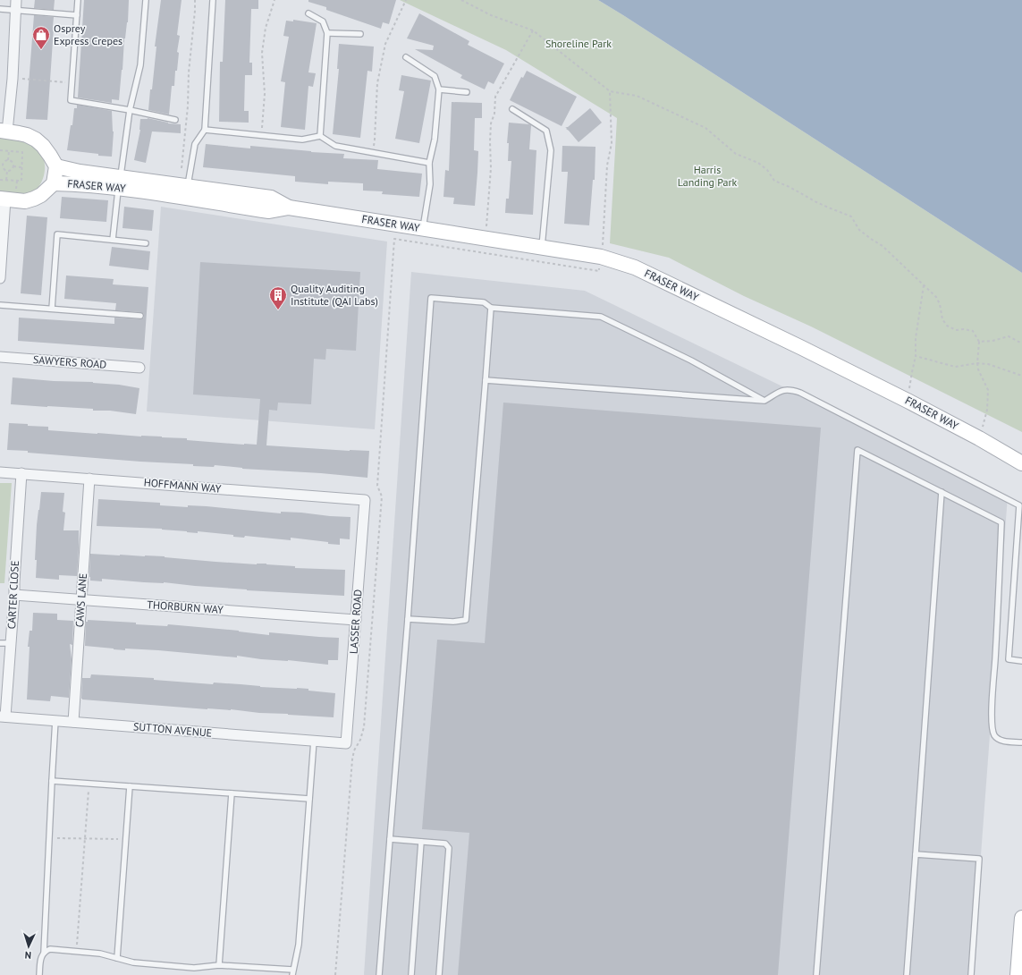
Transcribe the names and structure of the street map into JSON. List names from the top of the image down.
{
  "streets": {
    "street": [
      "FRASER WAY",
      "SAWYERS ROAD",
      "HOFFMANN WAY",
      "CARTER CLOSE",
      "CAWS LANE",
      "THORBURN WAY",
      "LASSER ROAD",
      "SUTTON AVENUE"
    ]
  },
  "crossings": [
    ["HOFFMANN WAY", "CARTER CLOSE"],
    ["HOFFMANN WAY", "CAWS LANE"],
    ["HOFFMANN WAY", "LASSER ROAD"],
    ["CARTER CLOSE", "THORBURN WAY"],
    ["CARTER CLOSE", "SUTTON AVENUE"],
    ["CAWS LANE", "THORBURN WAY"],
    ["CAWS LANE", "SUTTON AVENUE"],
    ["THORBURN WAY", "LASSER ROAD"],
    ["LASSER ROAD", "SUTTON AVENUE"]
  ],
  "parks": ["Shoreline Park", "Harris Landing Park"],
  "places": {
    "shop": ["Osprey Express Crepes"],
    "building": ["Quality Auditing Institute (QAI Labs)"]
  },
  "north": "bottom"
}
